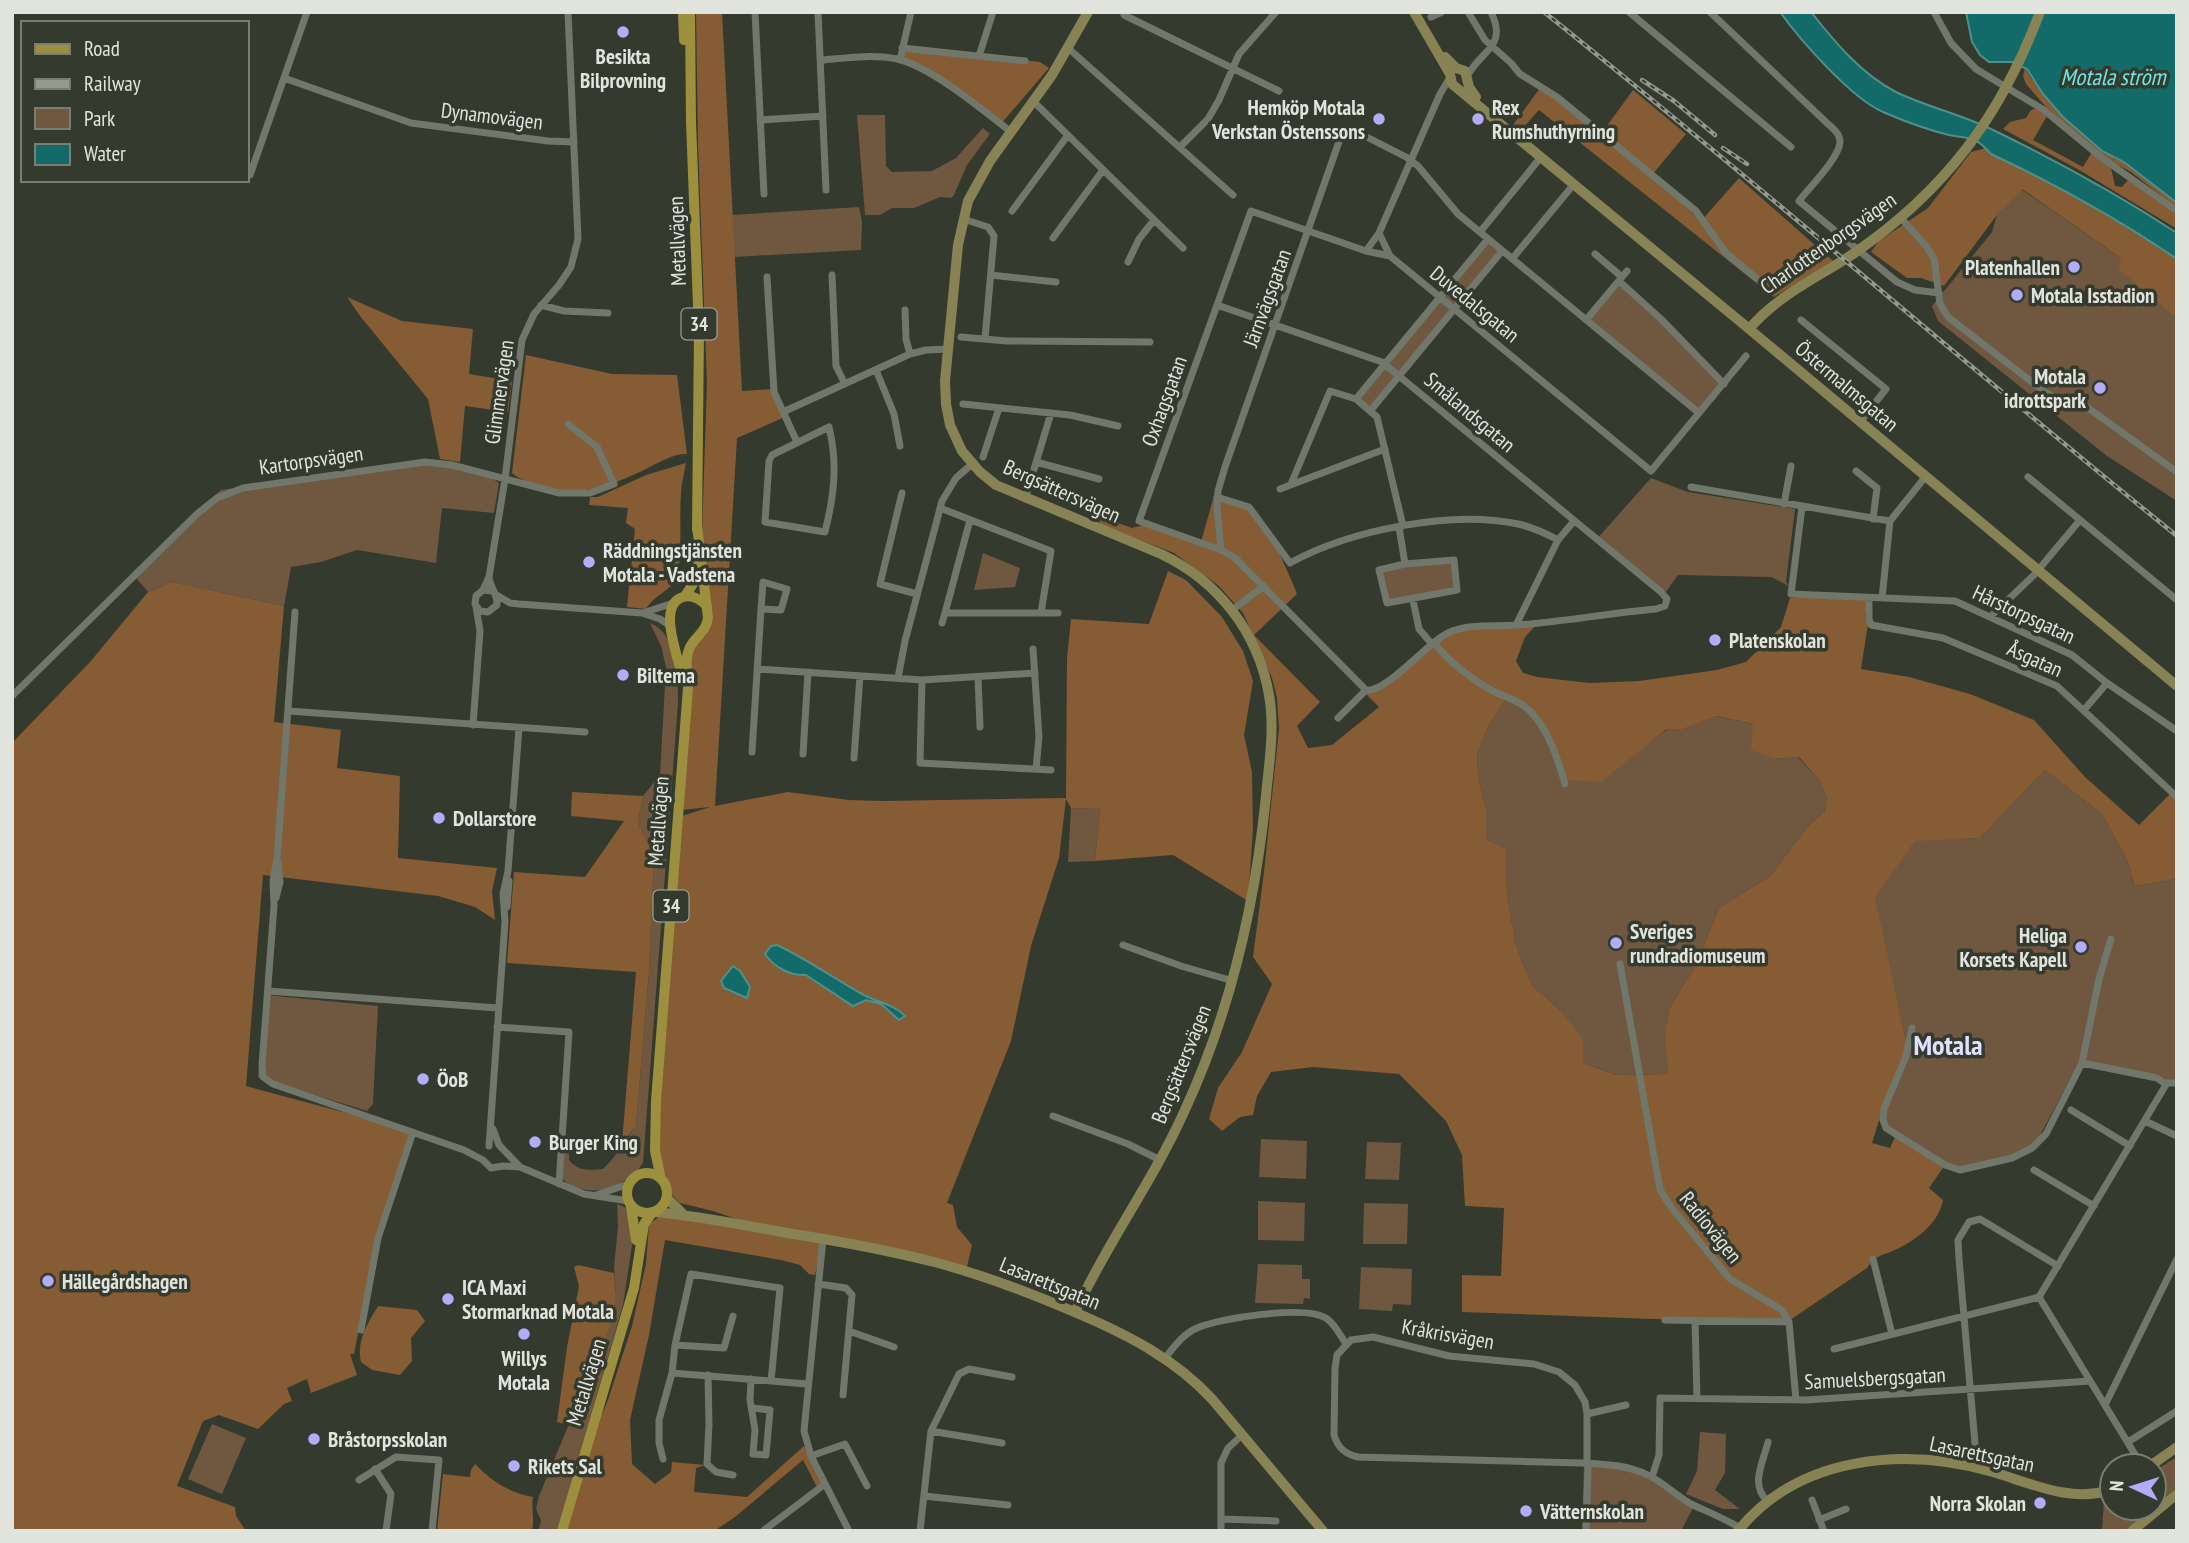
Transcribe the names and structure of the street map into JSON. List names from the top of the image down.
{
  "streets": {
    "main road": ["Metallvägen", "34"],
    "street": [
      "Dynamovägen",
      "Charlottenborgsvägen",
      "Järnvägsgatan",
      "Duvedalsgatan",
      "Östermalmsgatan",
      "Glimmervägen",
      "Oxhagsgatan",
      "Smålandsgatan",
      "Kartorpsvägen",
      "Bergsättersvägen",
      "Hårstorpsgatan",
      "Åsgatan",
      "Radiovägen",
      "Lasarettsgatan",
      "Kråkrisvägen",
      "Samuelsbergsgatan"
    ]
  },
  "crossings": [
    ["Dynamovägen", "Glimmervägen"],
    ["Metallvägen", "34"],
    ["Metallvägen", "Lasarettsgatan"],
    ["Charlottenborgsvägen", "Östermalmsgatan"],
    ["Järnvägsgatan", "Duvedalsgatan"],
    ["Järnvägsgatan", "Oxhagsgatan"],
    ["Järnvägsgatan", "Smålandsgatan"],
    ["Duvedalsgatan", "Oxhagsgatan"],
    ["34", "Lasarettsgatan"],
    ["Glimmervägen", "Kartorpsvägen"],
    ["Oxhagsgatan", "Smålandsgatan"],
    ["Bergsättersvägen", "Lasarettsgatan"],
    ["Hårstorpsgatan", "Åsgatan"]
  ],
  "districts": ["Motala"],
  "water": ["Motala ström"],
  "places": [
    "Besikta Bilprovning",
    "Hemköp Motala Verkstan Östenssons",
    "Rex Rumshuthyrning",
    "Platenhallen",
    "Motala Isstadion",
    "Motala idrottspark",
    "Räddningstjänsten Motala - Vadstena",
    "Platenskolan",
    "Biltema",
    "Dollarstore",
    "Sveriges rundradiomuseum",
    "Heliga Korsets Kapell",
    "ÖoB",
    "Burger King",
    "Hällegårdshagen",
    "ICA Maxi Stormarknad Motala",
    "Willys Motala",
    "Bråstorpsskolan",
    "Rikets Sal",
    "Norra Skolan",
    "Vätternskolan"
  ],
  "legend": [
    "Road",
    "Railway",
    "Park",
    "Water"
  ],
  "north": "left"
}
